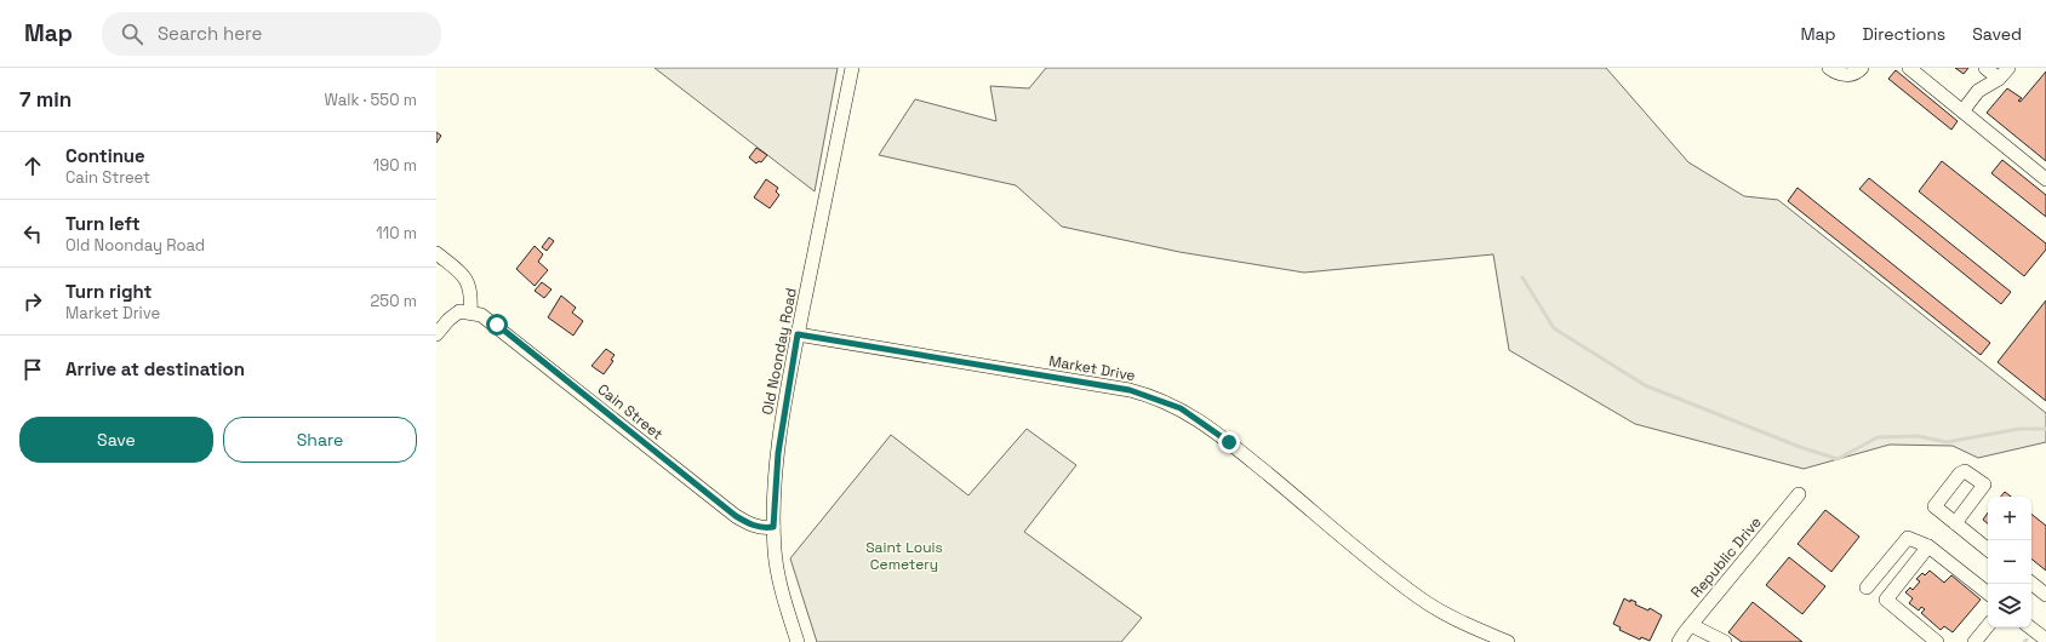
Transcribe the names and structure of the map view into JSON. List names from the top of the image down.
{
  "streets": {
    "street": [
      "Old Noonday Road",
      "Market Drive",
      "Cain Street",
      "Republic Drive"
    ]
  },
  "crossings": [
    ["Old Noonday Road", "Market Drive"],
    ["Old Noonday Road", "Cain Street"]
  ],
  "parks": ["Saint Louis Cemetery"],
  "page": {
    "header": "Map",
    "search": "Search here",
    "nav": ["Map", "Directions", "Saved"],
    "heading": ["7 min", "Walk · 550 m"],
    "list": [
      ["Continue", "Cain Street", "190 m"],
      ["Turn left", "Old Noonday Road", "110 m"],
      ["Turn right", "Market Drive", "250 m"],
      "Arrive at destination"
    ],
    "buttons": ["Save", "Share"],
    "map_buttons": ["+", "−"]
  }
}
